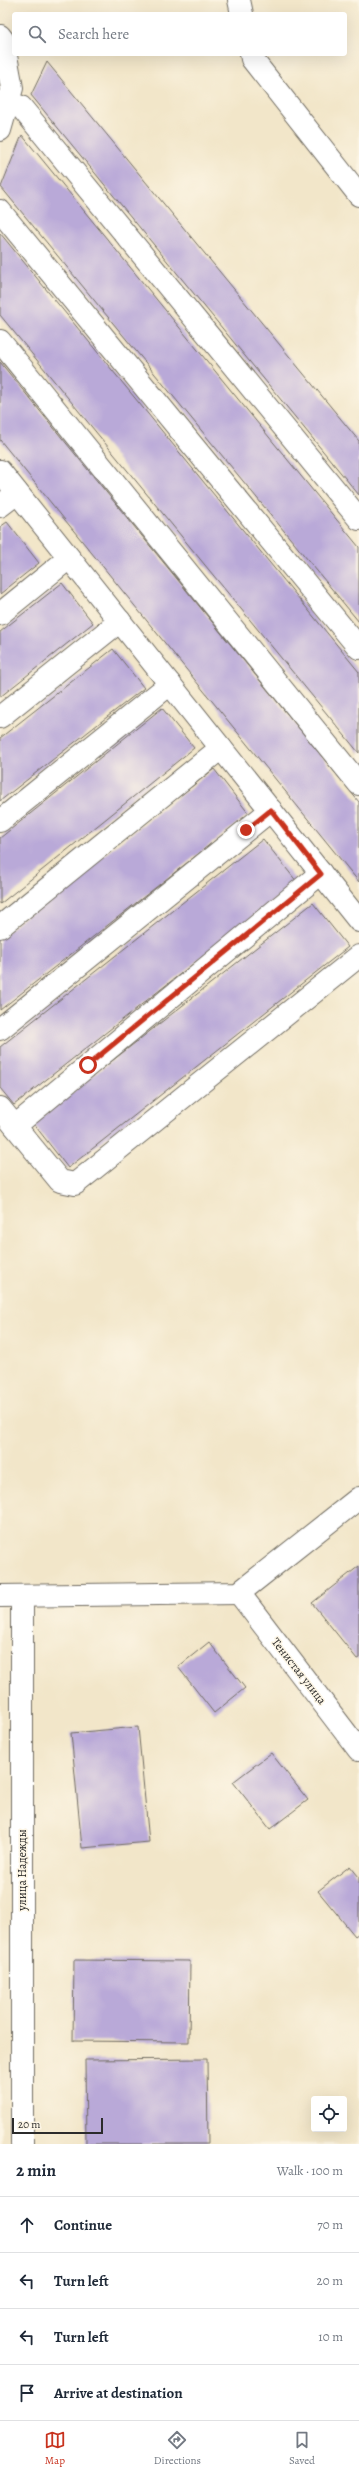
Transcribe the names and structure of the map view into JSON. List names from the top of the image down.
{
  "streets": {
    "street": ["Тенистая улица", "улица Надежды"]
  },
  "scale_bar": "20 m",
  "page": {
    "search": "Search here",
    "scale": "20 m",
    "heading": ["2 min", "Walk · 100 m"],
    "list": [
      ["Continue", "70 m"],
      ["Turn left", "20 m"],
      ["Turn left", "10 m"],
      "Arrive at destination"
    ],
    "nav": ["Map", "Directions", "Saved"]
  }
}
